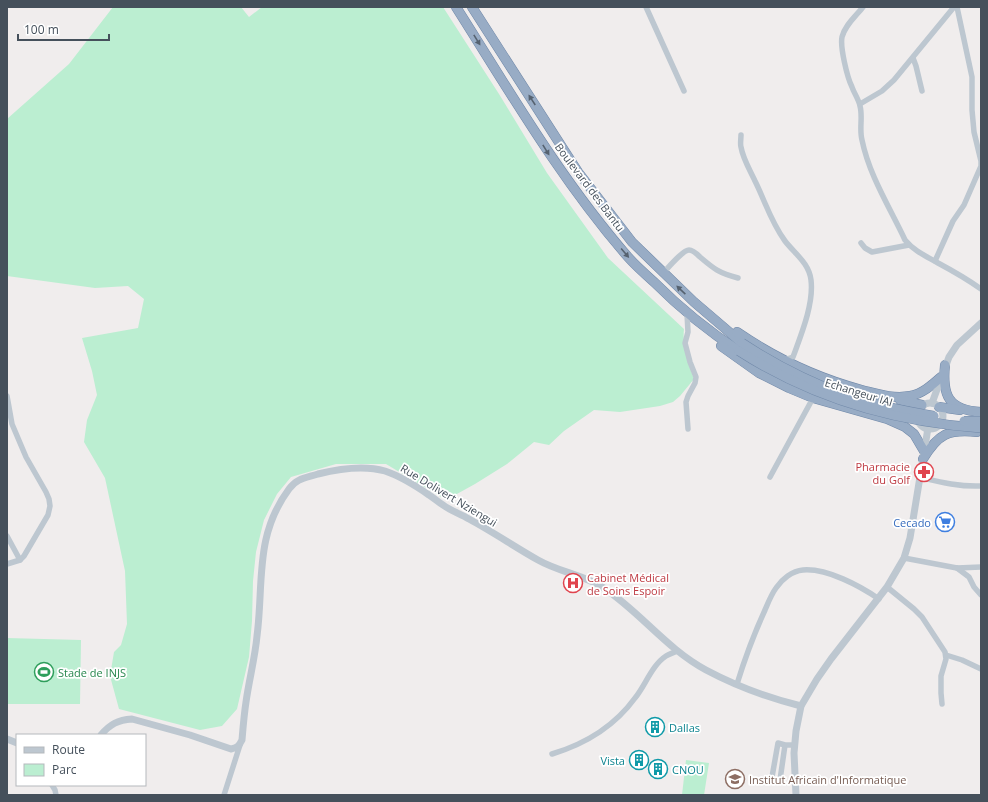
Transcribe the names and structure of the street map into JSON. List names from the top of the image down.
{
  "streets": {
    "highway": ["Boulevard des Bantu", "Echangeur IAI"],
    "street": ["Rue Dolivert Nziengui"]
  },
  "crossings": [
    ["Boulevard des Bantu", "Echangeur IAI"]
  ],
  "places": {
    "pharmacy": ["Pharmacie du Golf"],
    "supermarket": ["Cecado"],
    "hospital": ["Cabinet Médical de Soins Espoir"],
    "sports": ["Stade de INJS"],
    "building": ["Dallas", "Vista", "CNOU"],
    "school or university": ["Institut Africain d'Informatique"]
  },
  "legend": ["Route", "Parc"],
  "scale_bar": "100 m"
}
